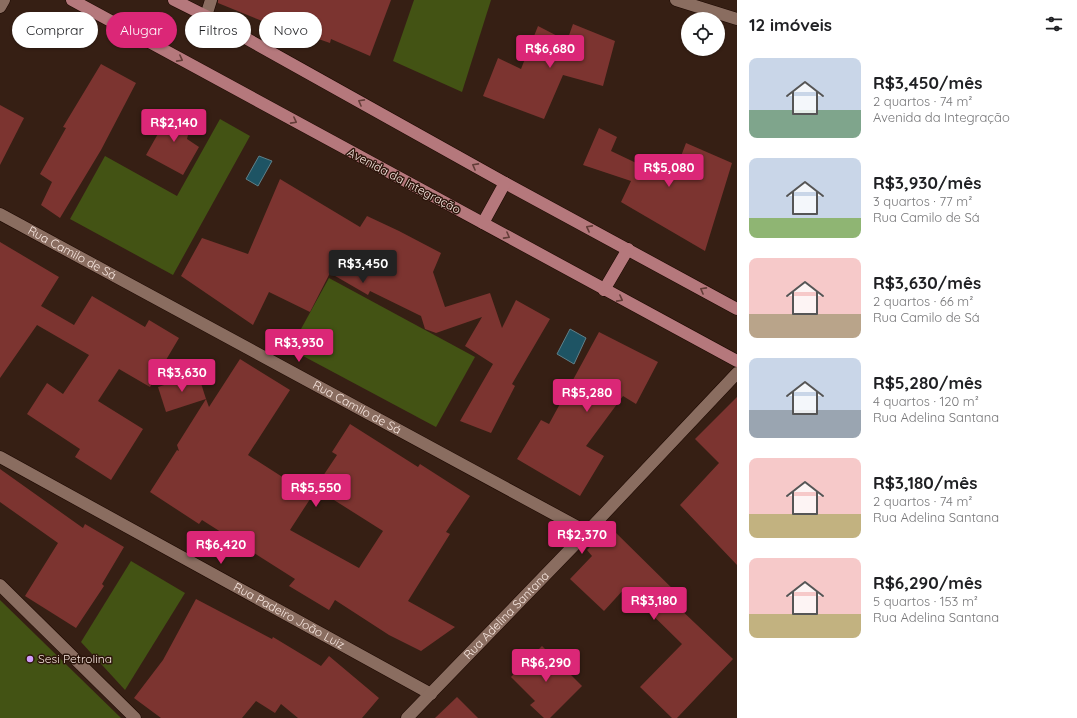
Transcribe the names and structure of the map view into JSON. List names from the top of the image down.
{
  "streets": {
    "main road": ["Avenida da Integração"],
    "street": ["Rua Camilo de Sá", "Rua Padeiro João Luiz", "Rua Adelina Santana"]
  },
  "crossings": [
    ["Rua Camilo de Sá", "Rua Adelina Santana"],
    ["Rua Padeiro João Luiz", "Rua Adelina Santana"]
  ],
  "places": ["Sesi Petrolina"],
  "page": {
    "heading": "12 imóveis",
    "chip": [
      "Comprar",
      "Alugar",
      "Filtros",
      "Novo"
    ],
    "price": [
      "R$6,680",
      "R$2,140",
      "R$5,080",
      "R$3,450",
      "R$3,930",
      "R$3,630",
      "R$5,280",
      "R$5,550",
      "R$2,370",
      "R$6,420",
      "R$3,180",
      "R$6,290"
    ],
    "list": [
      {
        "name": "R$3,450/mês",
        "note": "2 quartos · 74 m² · Avenida da Integração"
      },
      {
        "name": "R$3,930/mês",
        "note": "3 quartos · 77 m² · Rua Camilo de Sá"
      },
      {
        "name": "R$3,630/mês",
        "note": "2 quartos · 66 m² · Rua Camilo de Sá"
      },
      {
        "name": "R$5,280/mês",
        "note": "4 quartos · 120 m² · Rua Adelina Santana"
      },
      {
        "name": "R$3,180/mês",
        "note": "2 quartos · 74 m² · Rua Adelina Santana"
      },
      {
        "name": "R$6,290/mês",
        "note": "5 quartos · 153 m² · Rua Adelina Santana"
      }
    ]
  }
}
